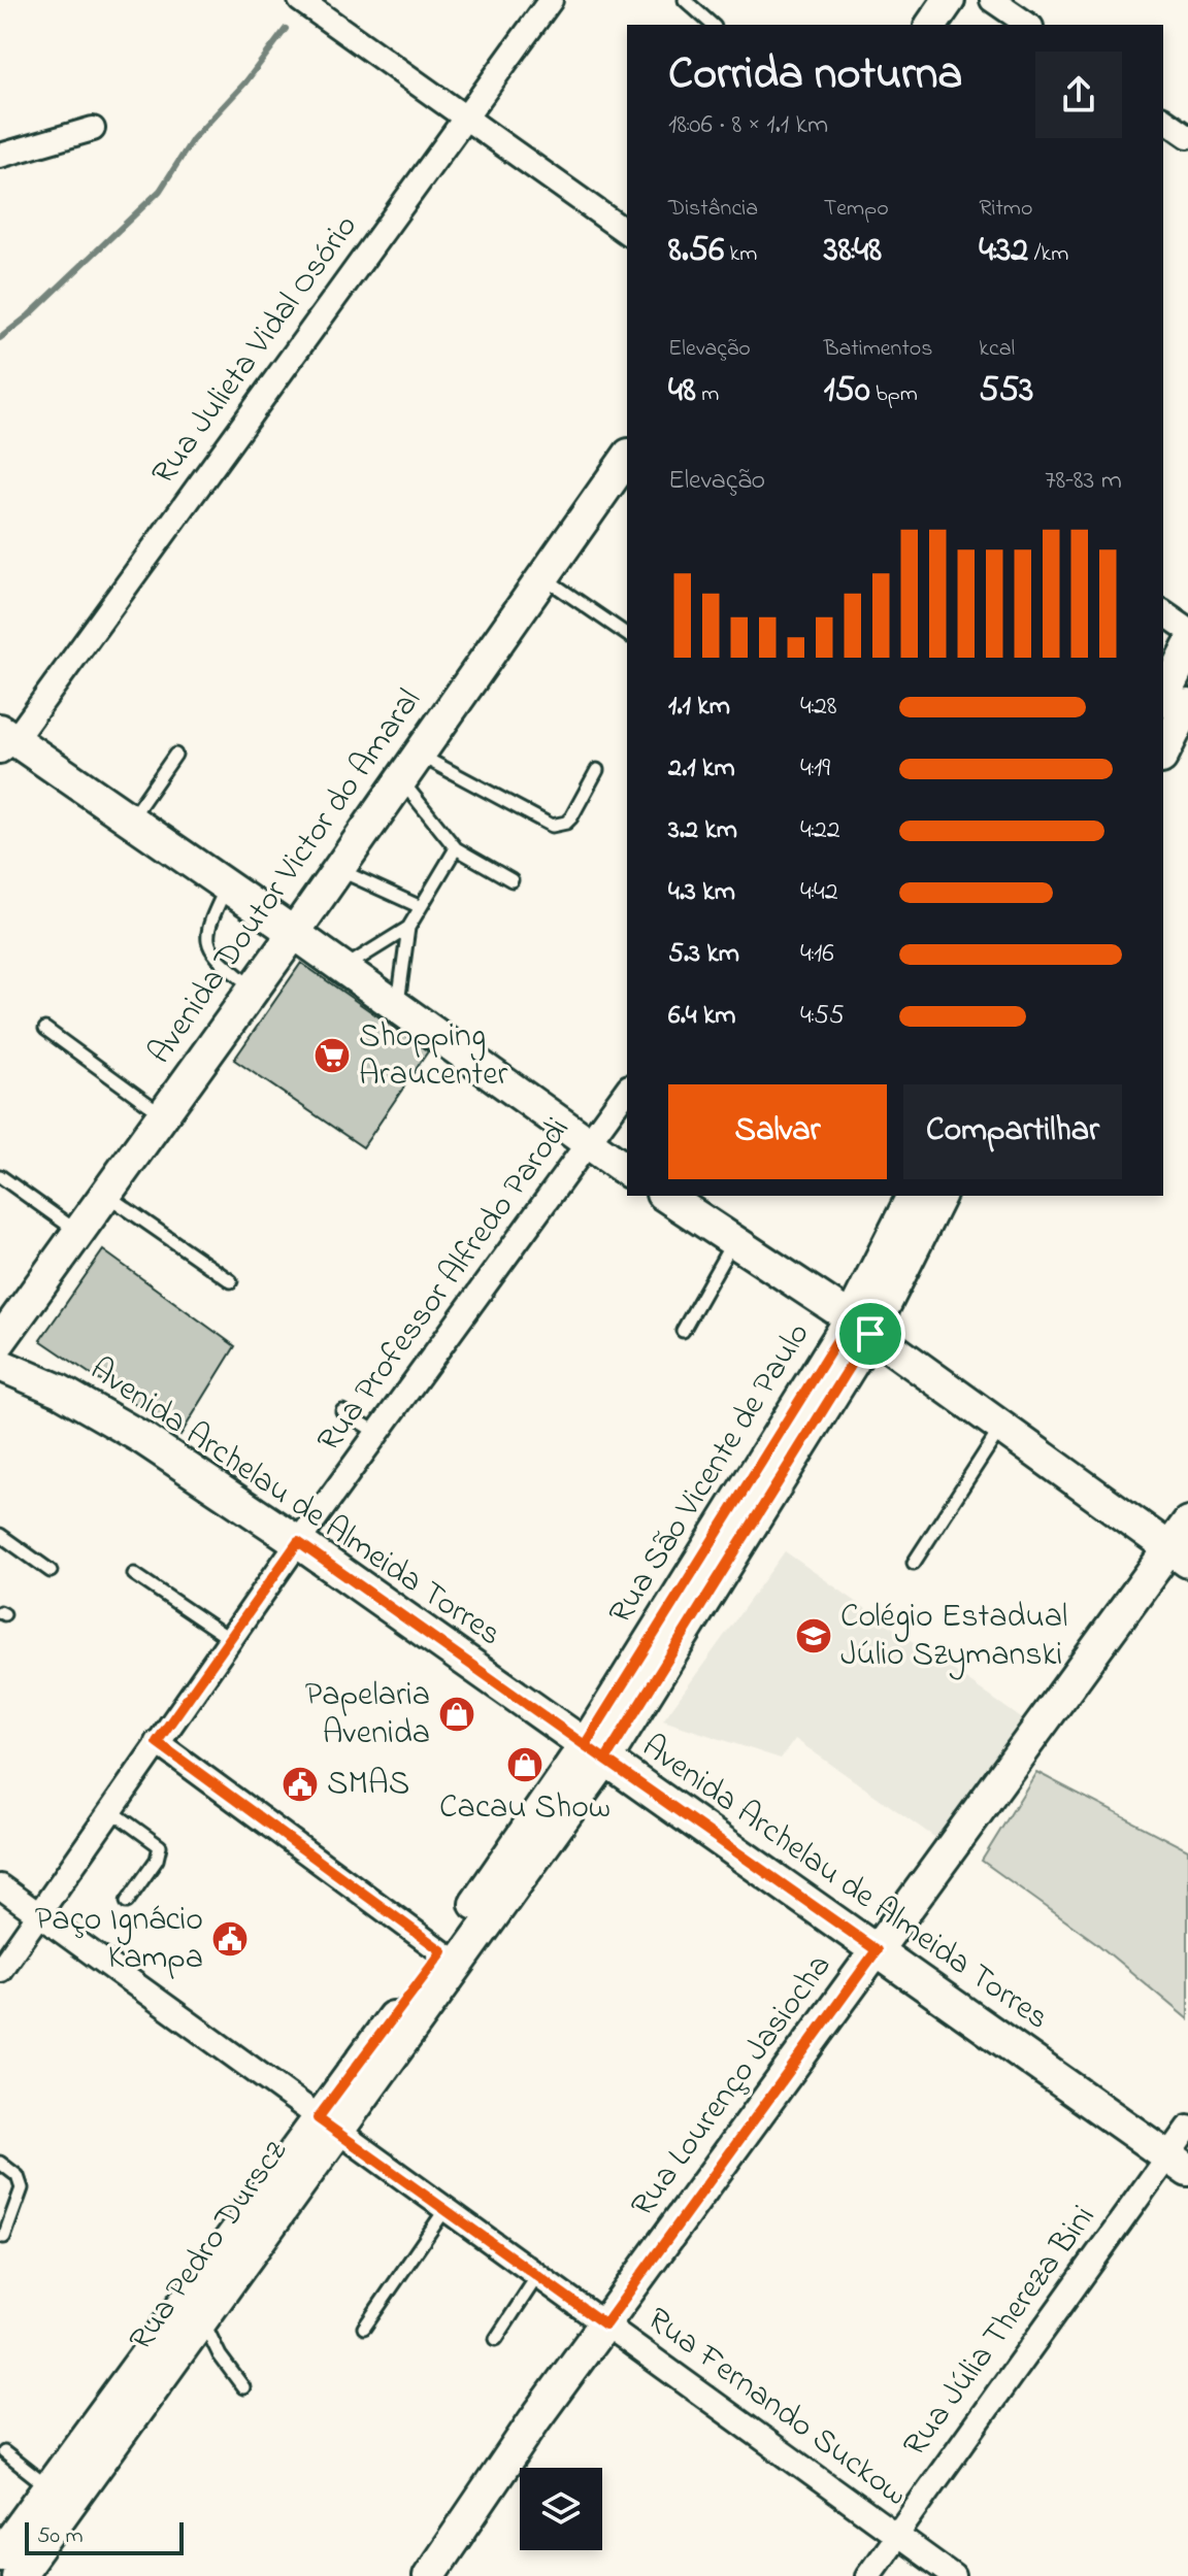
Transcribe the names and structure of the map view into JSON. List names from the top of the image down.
{
  "streets": {
    "main road": [
      "Avenida Doutor Victor do Amaral",
      "Rua São Vicente de Paulo",
      "Avenida Archelau de Almeida Torres",
      "Rua Lourenço Jasiocha",
      "Rua Pedro Durscz"
    ],
    "street": [
      "Rua Julieta Vidal Osório",
      "Rua Professor Alfredo Parodi",
      "Rua Júlia Thereza Bini",
      "Rua Fernando Suckow"
    ]
  },
  "crossings": [
    ["Rua Professor Alfredo Parodi", "Avenida Archelau de Almeida Torres"],
    ["Rua Professor Alfredo Parodi", "Rua Fernando Suckow"],
    ["Rua São Vicente de Paulo", "Avenida Archelau de Almeida Torres"],
    ["Rua São Vicente de Paulo", "Rua Pedro Durscz"],
    ["Avenida Archelau de Almeida Torres", "Rua Lourenço Jasiocha"],
    ["Avenida Archelau de Almeida Torres", "Rua Pedro Durscz"],
    ["Avenida Archelau de Almeida Torres", "Rua Júlia Thereza Bini"],
    ["Rua Lourenço Jasiocha", "Rua Fernando Suckow"],
    ["Rua Pedro Durscz", "Rua Fernando Suckow"],
    ["Rua Júlia Thereza Bini", "Rua Fernando Suckow"]
  ],
  "places": {
    "supermarket": ["Shopping Araucenter"],
    "school or university": ["Colégio Estadual Júlio Szymanski"],
    "shop": ["Papelaria Avenida", "Cacau Show"],
    "public building": ["SMAS", "Paço Ignácio Kampa"]
  },
  "scale_bar": "50 m",
  "page": {
    "heading": ["Corrida noturna", "18:06 · 8 × 1.1 km"],
    "stats": [
      ["Distância", "8.56 km"],
      ["Tempo", "38:48"],
      ["Ritmo", "4:32 /km"],
      ["Elevação", "48 m"],
      ["Batimentos", "150 bpm"],
      ["kcal", "553"]
    ],
    "chart": ["Elevação", "78–83 m"],
    "list": [
      {
        "name": "1.1 km",
        "note": "4:28"
      },
      {
        "name": "2.1 km",
        "note": "4:19"
      },
      {
        "name": "3.2 km",
        "note": "4:22"
      },
      {
        "name": "4.3 km",
        "note": "4:42"
      },
      {
        "name": "5.3 km",
        "note": "4:16"
      },
      {
        "name": "6.4 km",
        "note": "4:55"
      }
    ],
    "buttons": ["Salvar", "Compartilhar"],
    "scale": "50 m"
  }
}
